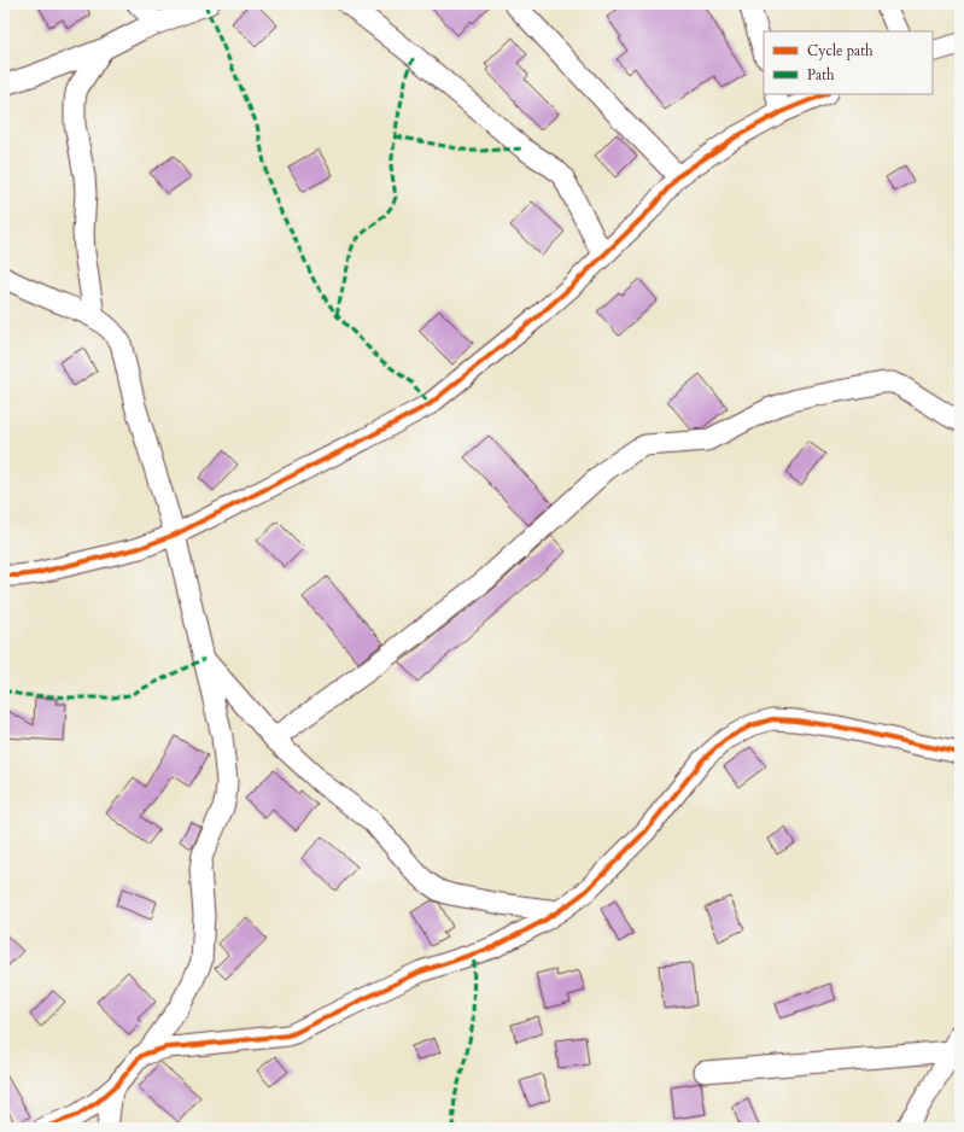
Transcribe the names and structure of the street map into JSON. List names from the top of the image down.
{
  "legend": ["Cycle path", "Path"]
}
